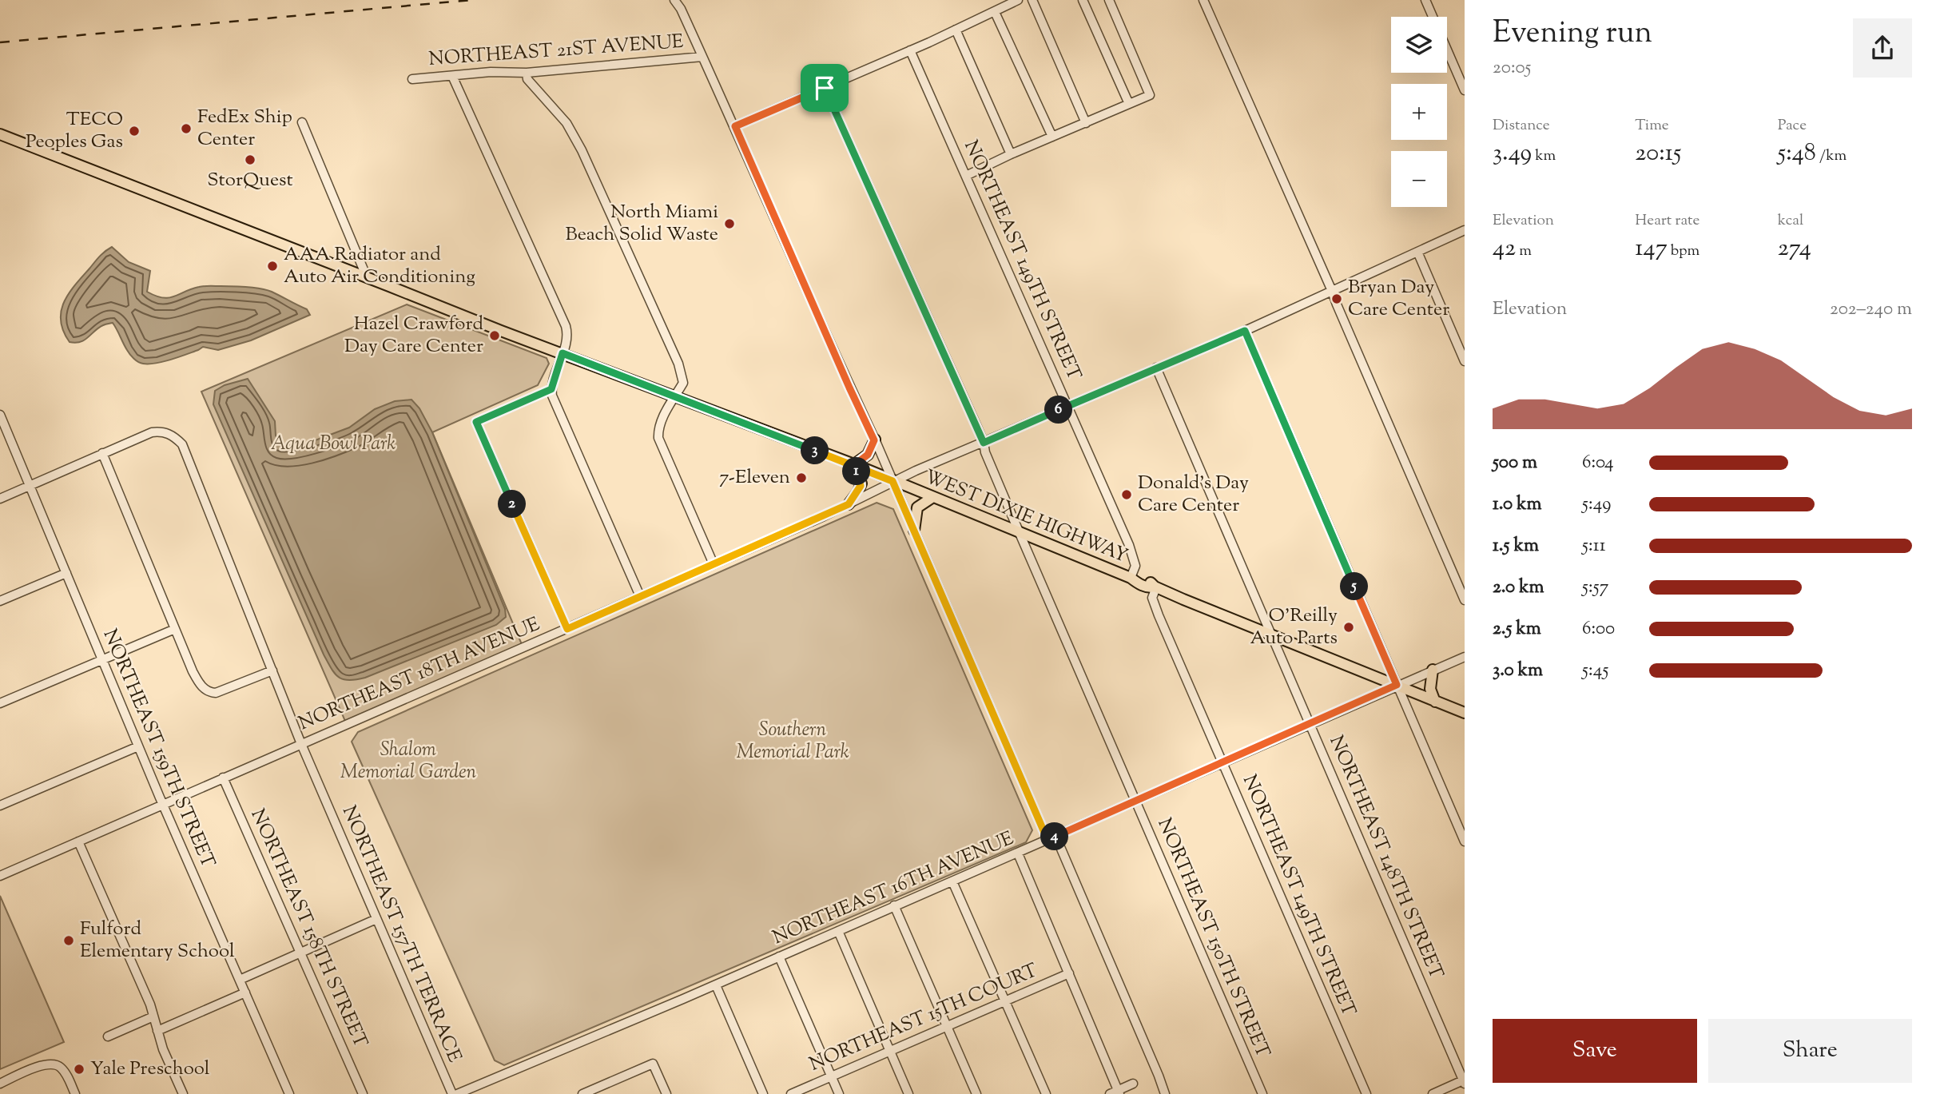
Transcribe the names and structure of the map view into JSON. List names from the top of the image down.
{
  "streets": {
    "main road": ["WEST DIXIE HIGHWAY"],
    "street": [
      "NORTHEAST 21ST AVENUE",
      "NORTHEAST 149TH STREET",
      "NORTHEAST 18TH AVENUE",
      "NORTHEAST 159TH STREET",
      "NORTHEAST 148TH STREET",
      "NORTHEAST 16TH AVENUE",
      "NORTHEAST 158TH STREET",
      "NORTHEAST 157TH TERRACE",
      "NORTHEAST 150TH STREET",
      "NORTHEAST 15TH COURT"
    ]
  },
  "crossings": [
    ["NORTHEAST 149TH STREET", "WEST DIXIE HIGHWAY"],
    ["NORTHEAST 149TH STREET", "NORTHEAST 18TH AVENUE"],
    ["NORTHEAST 149TH STREET", "NORTHEAST 16TH AVENUE"],
    ["WEST DIXIE HIGHWAY", "NORTHEAST 18TH AVENUE"],
    ["WEST DIXIE HIGHWAY", "NORTHEAST 148TH STREET"],
    ["WEST DIXIE HIGHWAY", "NORTHEAST 16TH AVENUE"],
    ["WEST DIXIE HIGHWAY", "NORTHEAST 150TH STREET"],
    ["NORTHEAST 18TH AVENUE", "NORTHEAST 159TH STREET"],
    ["NORTHEAST 18TH AVENUE", "NORTHEAST 148TH STREET"],
    ["NORTHEAST 18TH AVENUE", "NORTHEAST 158TH STREET"],
    ["NORTHEAST 18TH AVENUE", "NORTHEAST 157TH TERRACE"],
    ["NORTHEAST 18TH AVENUE", "NORTHEAST 150TH STREET"],
    ["NORTHEAST 148TH STREET", "NORTHEAST 16TH AVENUE"],
    ["NORTHEAST 16TH AVENUE", "NORTHEAST 150TH STREET"]
  ],
  "parks": ["Aqua Bowl Park", "Southern Memorial Park", "Shalom Memorial Garden"],
  "places": [
    "FedEx Ship Center",
    "TECO Peoples Gas",
    "StorQuest",
    "North Miami Beach Solid Waste",
    "AAA Radiator and Auto Air Conditioning",
    "Bryan Day Care Center",
    "Hazel Crawford Day Care Center",
    "7-Eleven",
    "Donald's Day Care Center",
    "O'Reilly Auto Parts",
    "Fulford Elementary School",
    "Yale Preschool"
  ],
  "page": {
    "heading": ["Evening run", "20:05"],
    "map_buttons": ["+", "−"],
    "stats": [
      ["Distance", "3.49 km"],
      ["Time", "20:15"],
      ["Pace", "5:48 /km"],
      ["Elevation", "42 m"],
      ["Heart rate", "147 bpm"],
      ["kcal", "274"]
    ],
    "chart": ["Elevation", "202–240 m"],
    "pins": [
      "6",
      "3",
      "1",
      "2",
      "5",
      "4"
    ],
    "list": [
      {
        "name": "500 m",
        "note": "6:04"
      },
      {
        "name": "1.0 km",
        "note": "5:49"
      },
      {
        "name": "1.5 km",
        "note": "5:11"
      },
      {
        "name": "2.0 km",
        "note": "5:57"
      },
      {
        "name": "2.5 km",
        "note": "6:00"
      },
      {
        "name": "3.0 km",
        "note": "5:45"
      }
    ],
    "buttons": ["Save", "Share"]
  }
}
